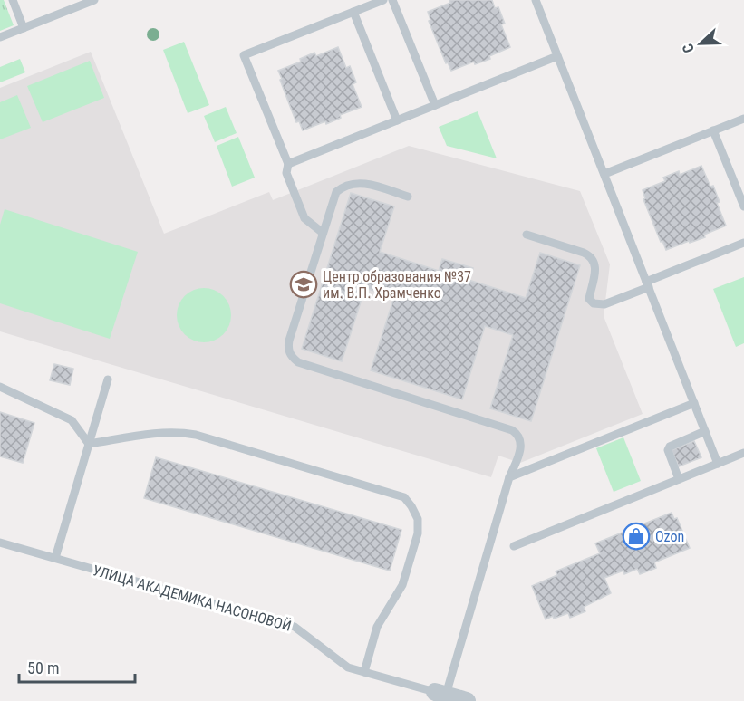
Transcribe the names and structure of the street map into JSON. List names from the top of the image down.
{
  "streets": {
    "street": ["УЛИЦА АКАДЕМИКА НАСОНОВОЙ"]
  },
  "places": {
    "school or university": ["Центр образования №37 им. В.П. Храмченко"],
    "shop": ["Ozon"]
  },
  "scale_bar": "50 m",
  "north": "left"
}
